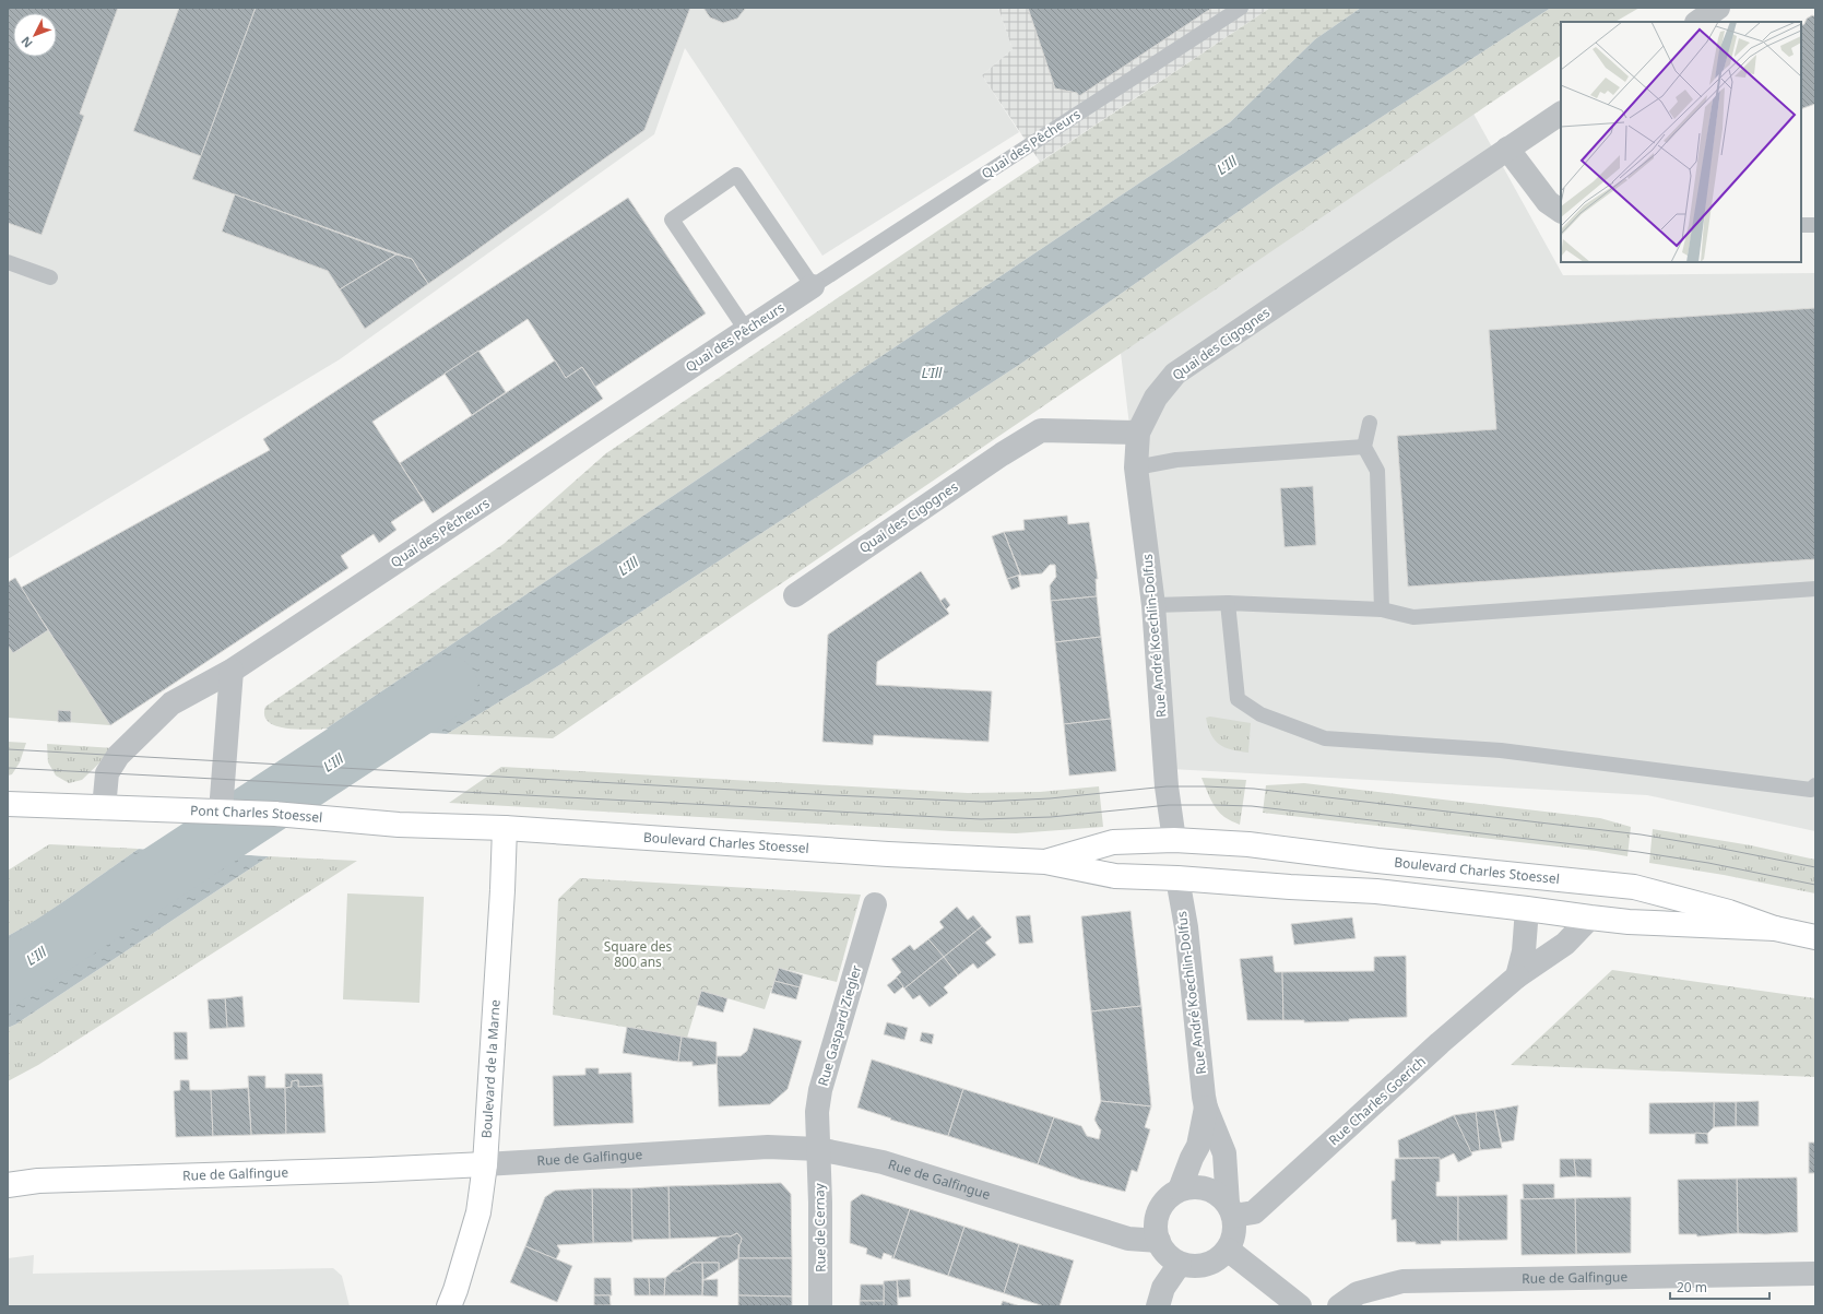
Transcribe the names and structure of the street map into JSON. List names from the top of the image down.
{
  "streets": {
    "main road": [
      "Pont Charles Stoessel",
      "Boulevard Charles Stoessel",
      "Boulevard de la Marne",
      "Rue de Galfingue"
    ],
    "street": [
      "Quai des Pêcheurs",
      "Quai des Cigognes",
      "Rue André Koechlin-Dolfus",
      "Rue Gaspard Ziegler",
      "Rue Charles Goerich",
      "Rue de Cernay"
    ]
  },
  "crossings": [
    ["Quai des Pêcheurs", "Pont Charles Stoessel"],
    ["Quai des Cigognes", "Rue André Koechlin-Dolfus"],
    ["Rue André Koechlin-Dolfus", "Boulevard Charles Stoessel"],
    ["Rue André Koechlin-Dolfus", "Rue Charles Goerich"],
    ["Rue André Koechlin-Dolfus", "Rue de Galfingue"],
    ["Pont Charles Stoessel", "Boulevard Charles Stoessel"],
    ["Boulevard Charles Stoessel", "Boulevard de la Marne"],
    ["Boulevard Charles Stoessel", "Rue Charles Goerich"],
    ["Rue Gaspard Ziegler", "Rue de Galfingue"],
    ["Rue Gaspard Ziegler", "Rue de Cernay"],
    ["Boulevard de la Marne", "Rue de Galfingue"],
    ["Rue Charles Goerich", "Rue de Galfingue"],
    ["Rue de Galfingue", "Rue de Cernay"]
  ],
  "water": ["L'Ill"],
  "parks": ["Square des 800 ans"],
  "scale_bar": "20 m",
  "north": "bottom left"
}
